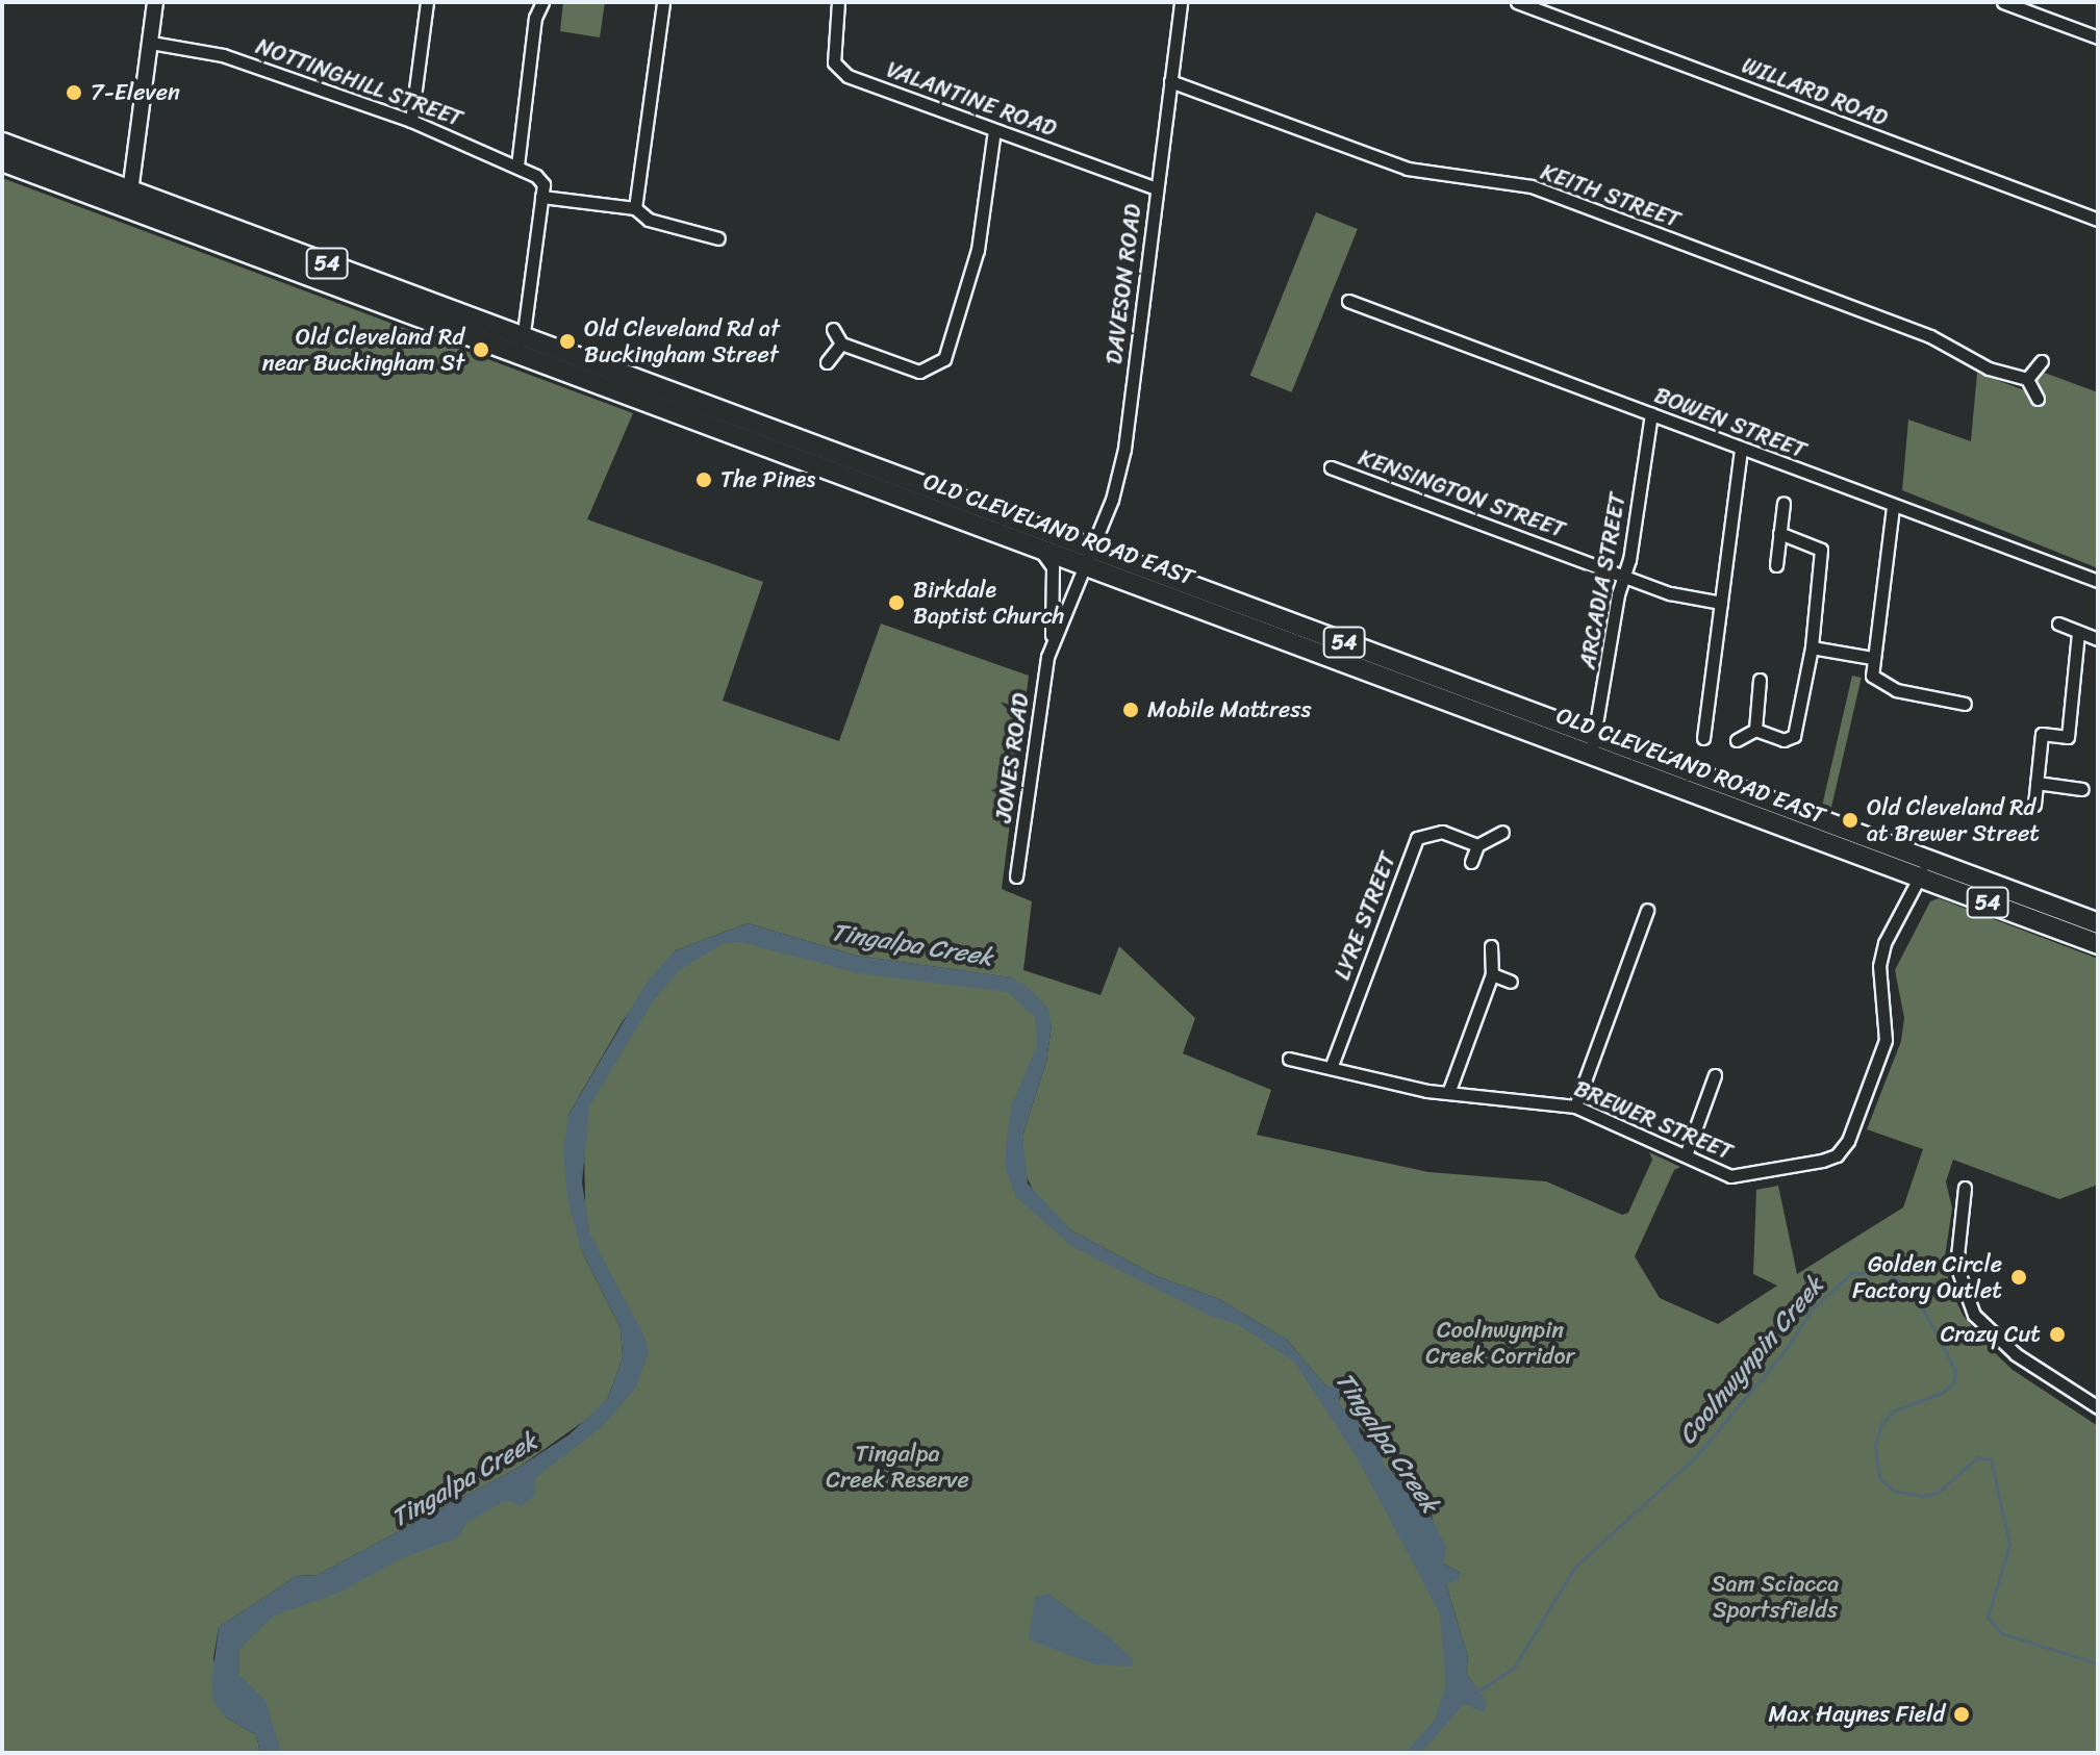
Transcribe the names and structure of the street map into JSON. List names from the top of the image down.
{
  "streets": {
    "main road": ["54", "OLD CLEVELAND ROAD EAST"],
    "street": [
      "NOTTINGHILL STREET",
      "WILLARD ROAD",
      "VALANTINE ROAD",
      "KEITH STREET",
      "DAVESON ROAD",
      "BOWEN STREET",
      "KENSINGTON STREET",
      "ARCADIA STREET",
      "JONES ROAD",
      "LYRE STREET",
      "BREWER STREET"
    ]
  },
  "crossings": [
    ["VALANTINE ROAD", "DAVESON ROAD"],
    ["KEITH STREET", "DAVESON ROAD"],
    ["DAVESON ROAD", "OLD CLEVELAND ROAD EAST"],
    ["DAVESON ROAD", "JONES ROAD"],
    ["BOWEN STREET", "ARCADIA STREET"],
    ["KENSINGTON STREET", "ARCADIA STREET"],
    ["OLD CLEVELAND ROAD EAST", "ARCADIA STREET"],
    ["OLD CLEVELAND ROAD EAST", "JONES ROAD"],
    ["OLD CLEVELAND ROAD EAST", "BREWER STREET"],
    ["LYRE STREET", "BREWER STREET"]
  ],
  "water": ["Tingalpa Creek", "Coolnwynpin Creek"],
  "parks": ["Coolnwynpin Creek Corridor", "Tingalpa Creek Reserve", "Sam Sciacca Sportsfields"],
  "places": [
    "7-Eleven",
    "Old Cleveland Rd at Buckingham Street",
    "Old Cleveland Rd near Buckingham St",
    "The Pines",
    "Birkdale Baptist Church",
    "Mobile Mattress",
    "Old Cleveland Rd at Brewer Street",
    "Golden Circle Factory Outlet",
    "Crazy Cut",
    "Max Haynes Field"
  ]
}
